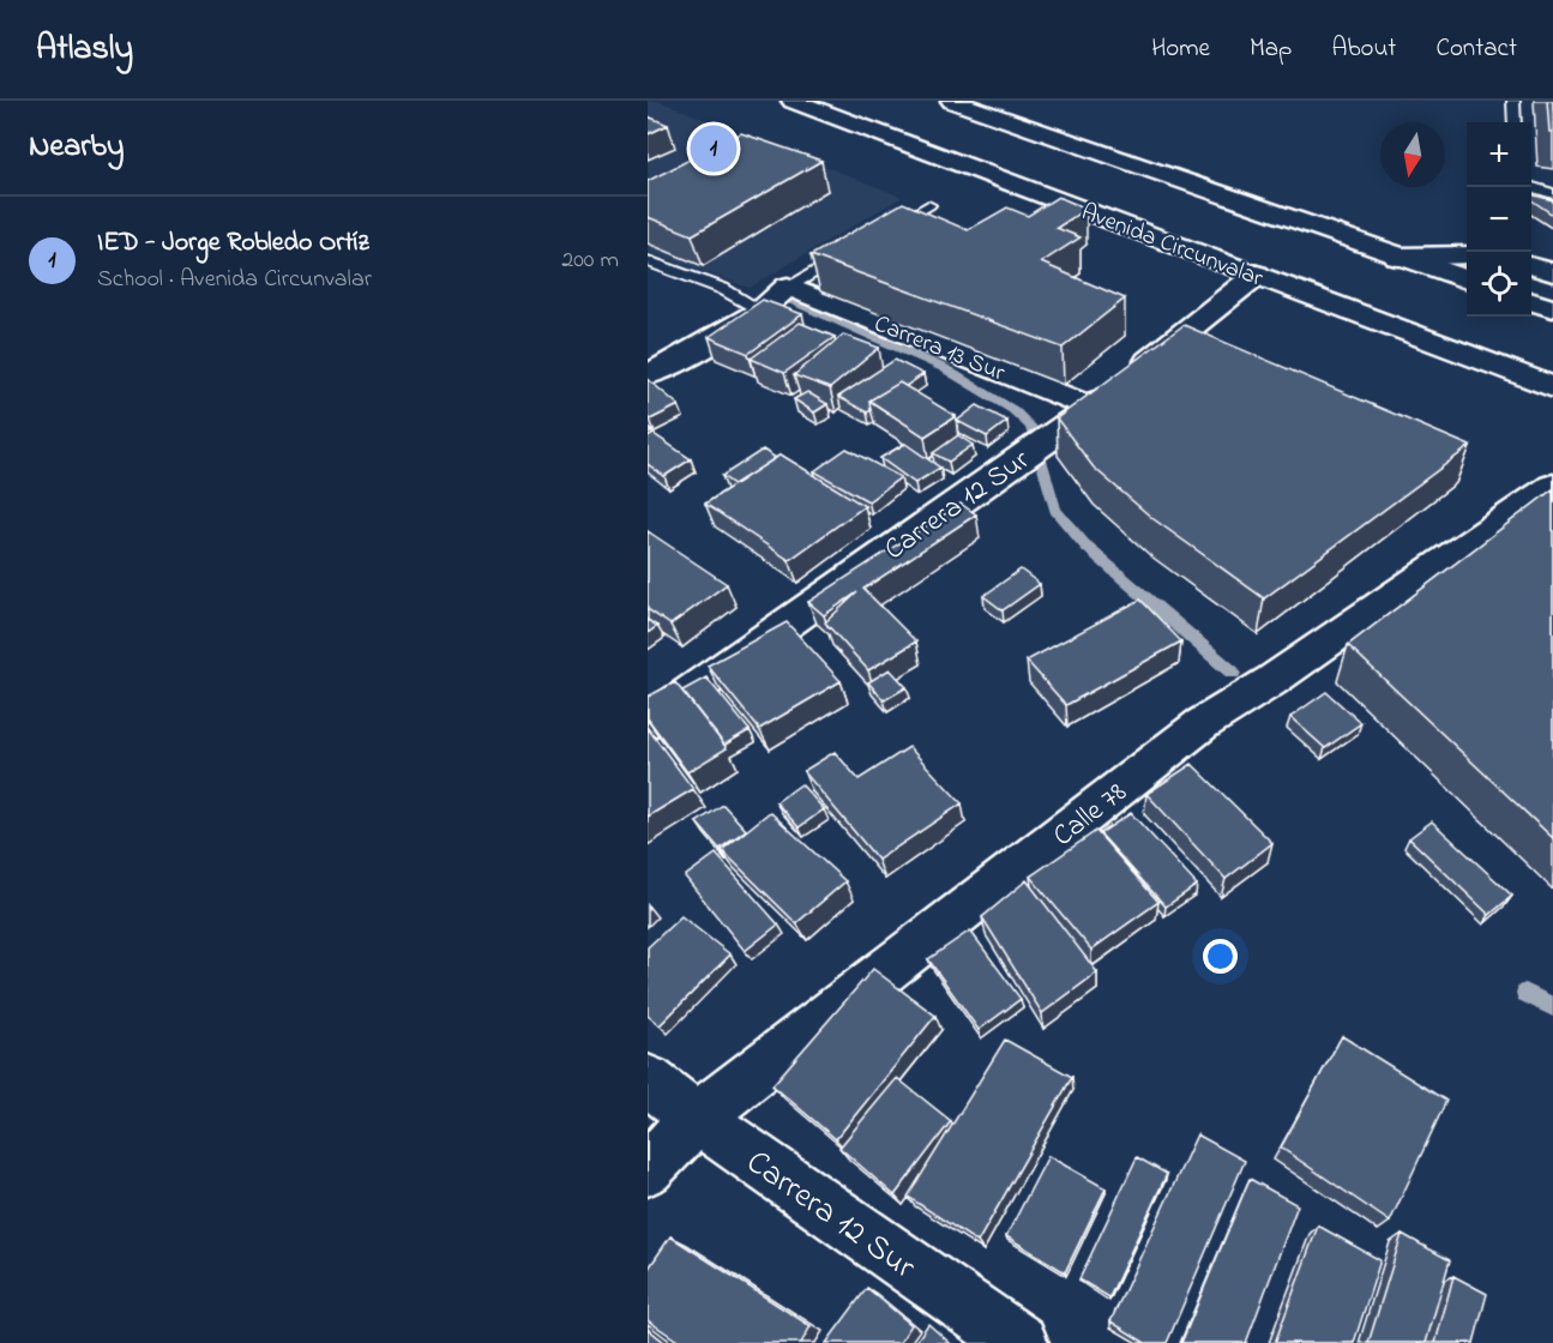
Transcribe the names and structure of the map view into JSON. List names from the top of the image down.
{
  "streets": {
    "main road": [
      "Avenida Circunvalar",
      "Carrera 13 Sur",
      "Carrera 12 Sur",
      "Calle 78"
    ]
  },
  "crossings": [
    ["Avenida Circunvalar", "Carrera 12 Sur"],
    ["Carrera 13 Sur", "Carrera 12 Sur"],
    ["Carrera 12 Sur", "Calle 78"]
  ],
  "north": "bottom",
  "page": {
    "header": "Atlasly",
    "nav": [
      "Home",
      "Map",
      "About",
      "Contact"
    ],
    "heading": "Nearby",
    "map_buttons": ["+", "−"],
    "pins": "1",
    "list": [
      {
        "mark": "1",
        "name": "IED - Jorge Robledo Ortíz",
        "note": "School · Avenida Circunvalar",
        "value": "200 m"
      }
    ]
  }
}
